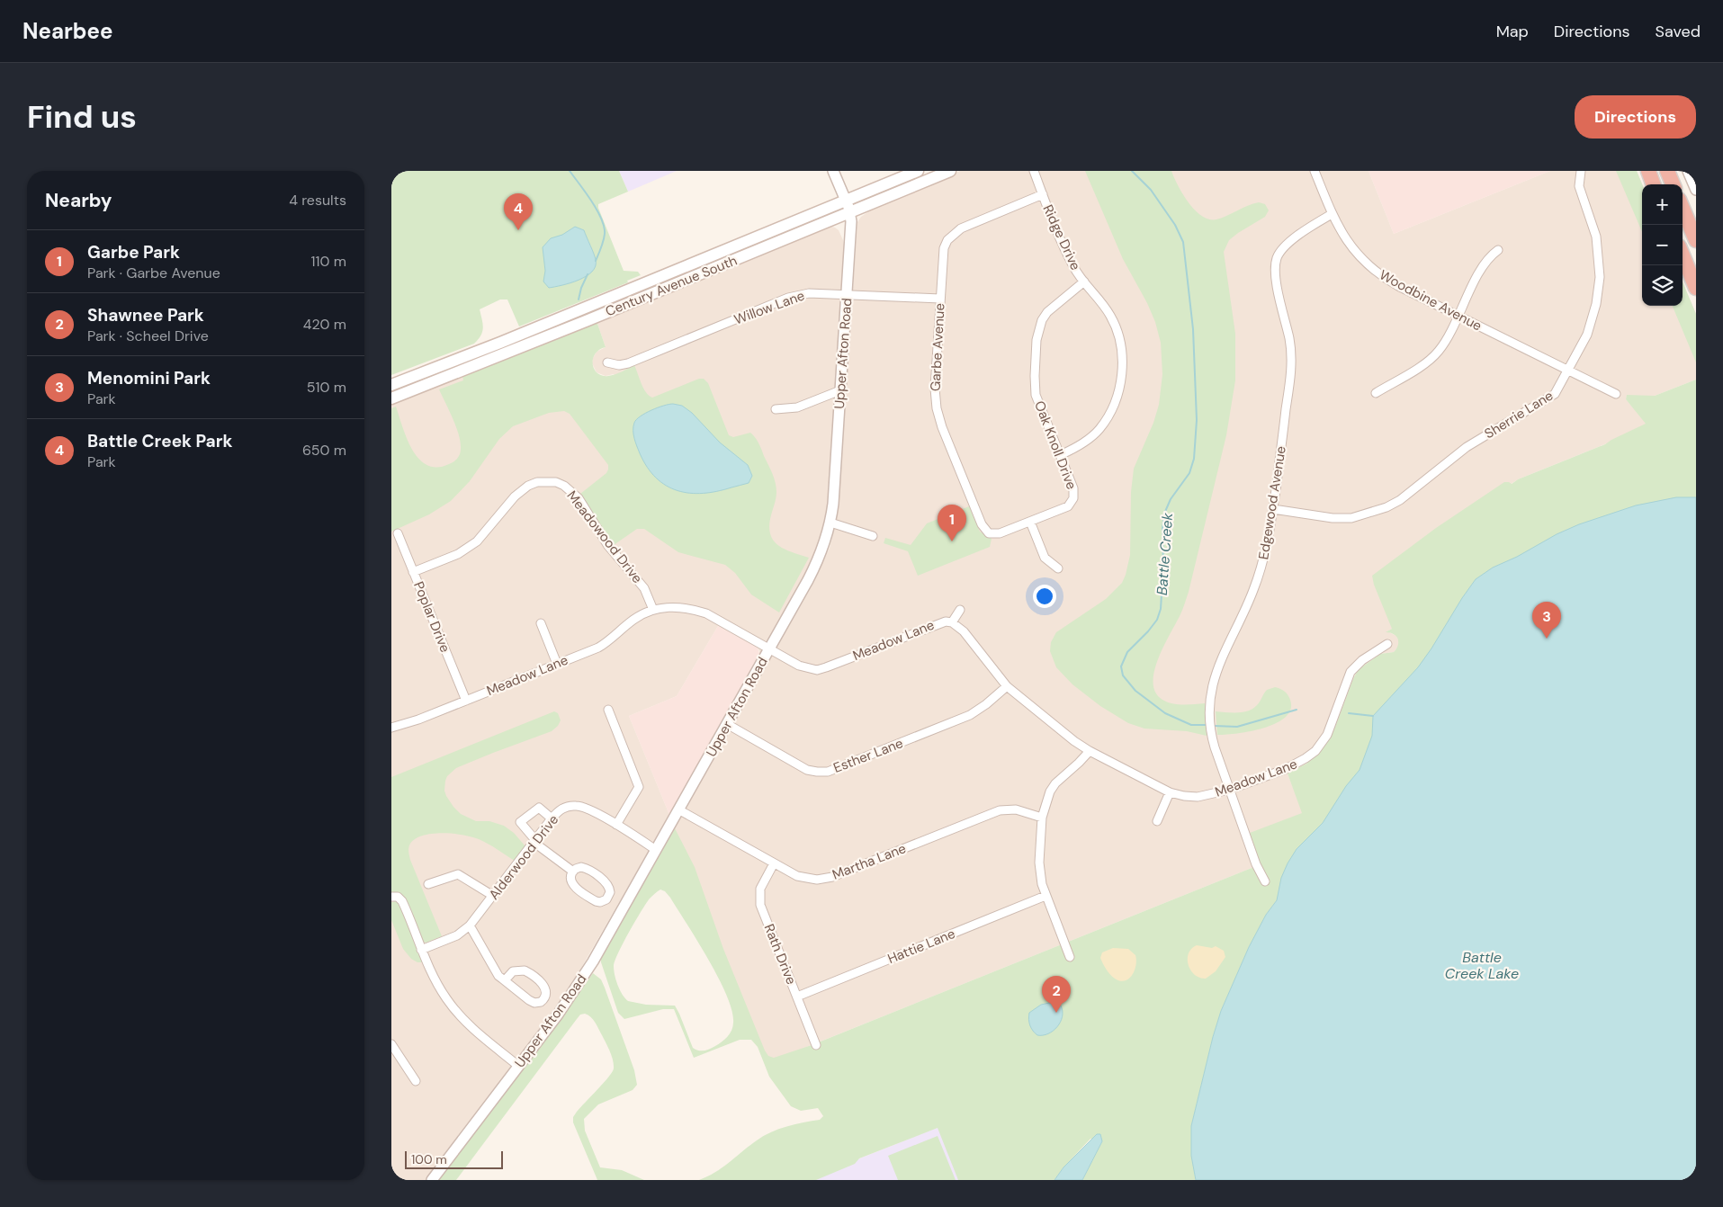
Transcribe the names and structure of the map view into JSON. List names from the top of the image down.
{
  "streets": {
    "main road": ["Century Avenue South"],
    "street": [
      "Ridge Drive",
      "Woodbine Avenue",
      "Willow Lane",
      "Garbe Avenue",
      "Upper Afton Road",
      "Sherrie Lane",
      "Oak Knoll Drive",
      "Edgewood Avenue",
      "Meadowood Drive",
      "Poplar Drive",
      "Meadow Lane",
      "Esther Lane",
      "Alderwood Drive",
      "Martha Lane",
      "Hattie Lane",
      "Rath Drive"
    ]
  },
  "crossings": [
    ["Ridge Drive", "Garbe Avenue"],
    ["Ridge Drive", "Oak Knoll Drive"],
    ["Century Avenue South", "Upper Afton Road"],
    ["Woodbine Avenue", "Sherrie Lane"],
    ["Woodbine Avenue", "Edgewood Avenue"],
    ["Willow Lane", "Garbe Avenue"],
    ["Willow Lane", "Upper Afton Road"],
    ["Garbe Avenue", "Oak Knoll Drive"],
    ["Upper Afton Road", "Meadow Lane"],
    ["Upper Afton Road", "Esther Lane"],
    ["Upper Afton Road", "Alderwood Drive"],
    ["Upper Afton Road", "Martha Lane"],
    ["Sherrie Lane", "Edgewood Avenue"],
    ["Edgewood Avenue", "Meadow Lane"],
    ["Meadowood Drive", "Poplar Drive"],
    ["Meadowood Drive", "Meadow Lane"],
    ["Poplar Drive", "Meadow Lane"],
    ["Meadow Lane", "Esther Lane"],
    ["Martha Lane", "Rath Drive"],
    ["Hattie Lane", "Rath Drive"]
  ],
  "water": ["Battle Creek", "Battle Creek Lake"],
  "scale_bar": "100 m",
  "page": {
    "header": "Nearbee",
    "nav": ["Map", "Directions", "Saved"],
    "buttons": "Directions",
    "title": "Find us",
    "heading": ["Nearby", "4 results"],
    "map_buttons": ["+", "−"],
    "pins": [
      "4",
      "1",
      "3",
      "2"
    ],
    "list": [
      {
        "mark": "1",
        "name": "Garbe Park",
        "note": "Park · Garbe Avenue",
        "value": "110 m"
      },
      {
        "mark": "2",
        "name": "Shawnee Park",
        "note": "Park · Scheel Drive",
        "value": "420 m"
      },
      {
        "mark": "3",
        "name": "Menomini Park",
        "note": "Park",
        "value": "510 m"
      },
      {
        "mark": "4",
        "name": "Battle Creek Park",
        "note": "Park",
        "value": "650 m"
      }
    ],
    "scale": "100 m"
  }
}
